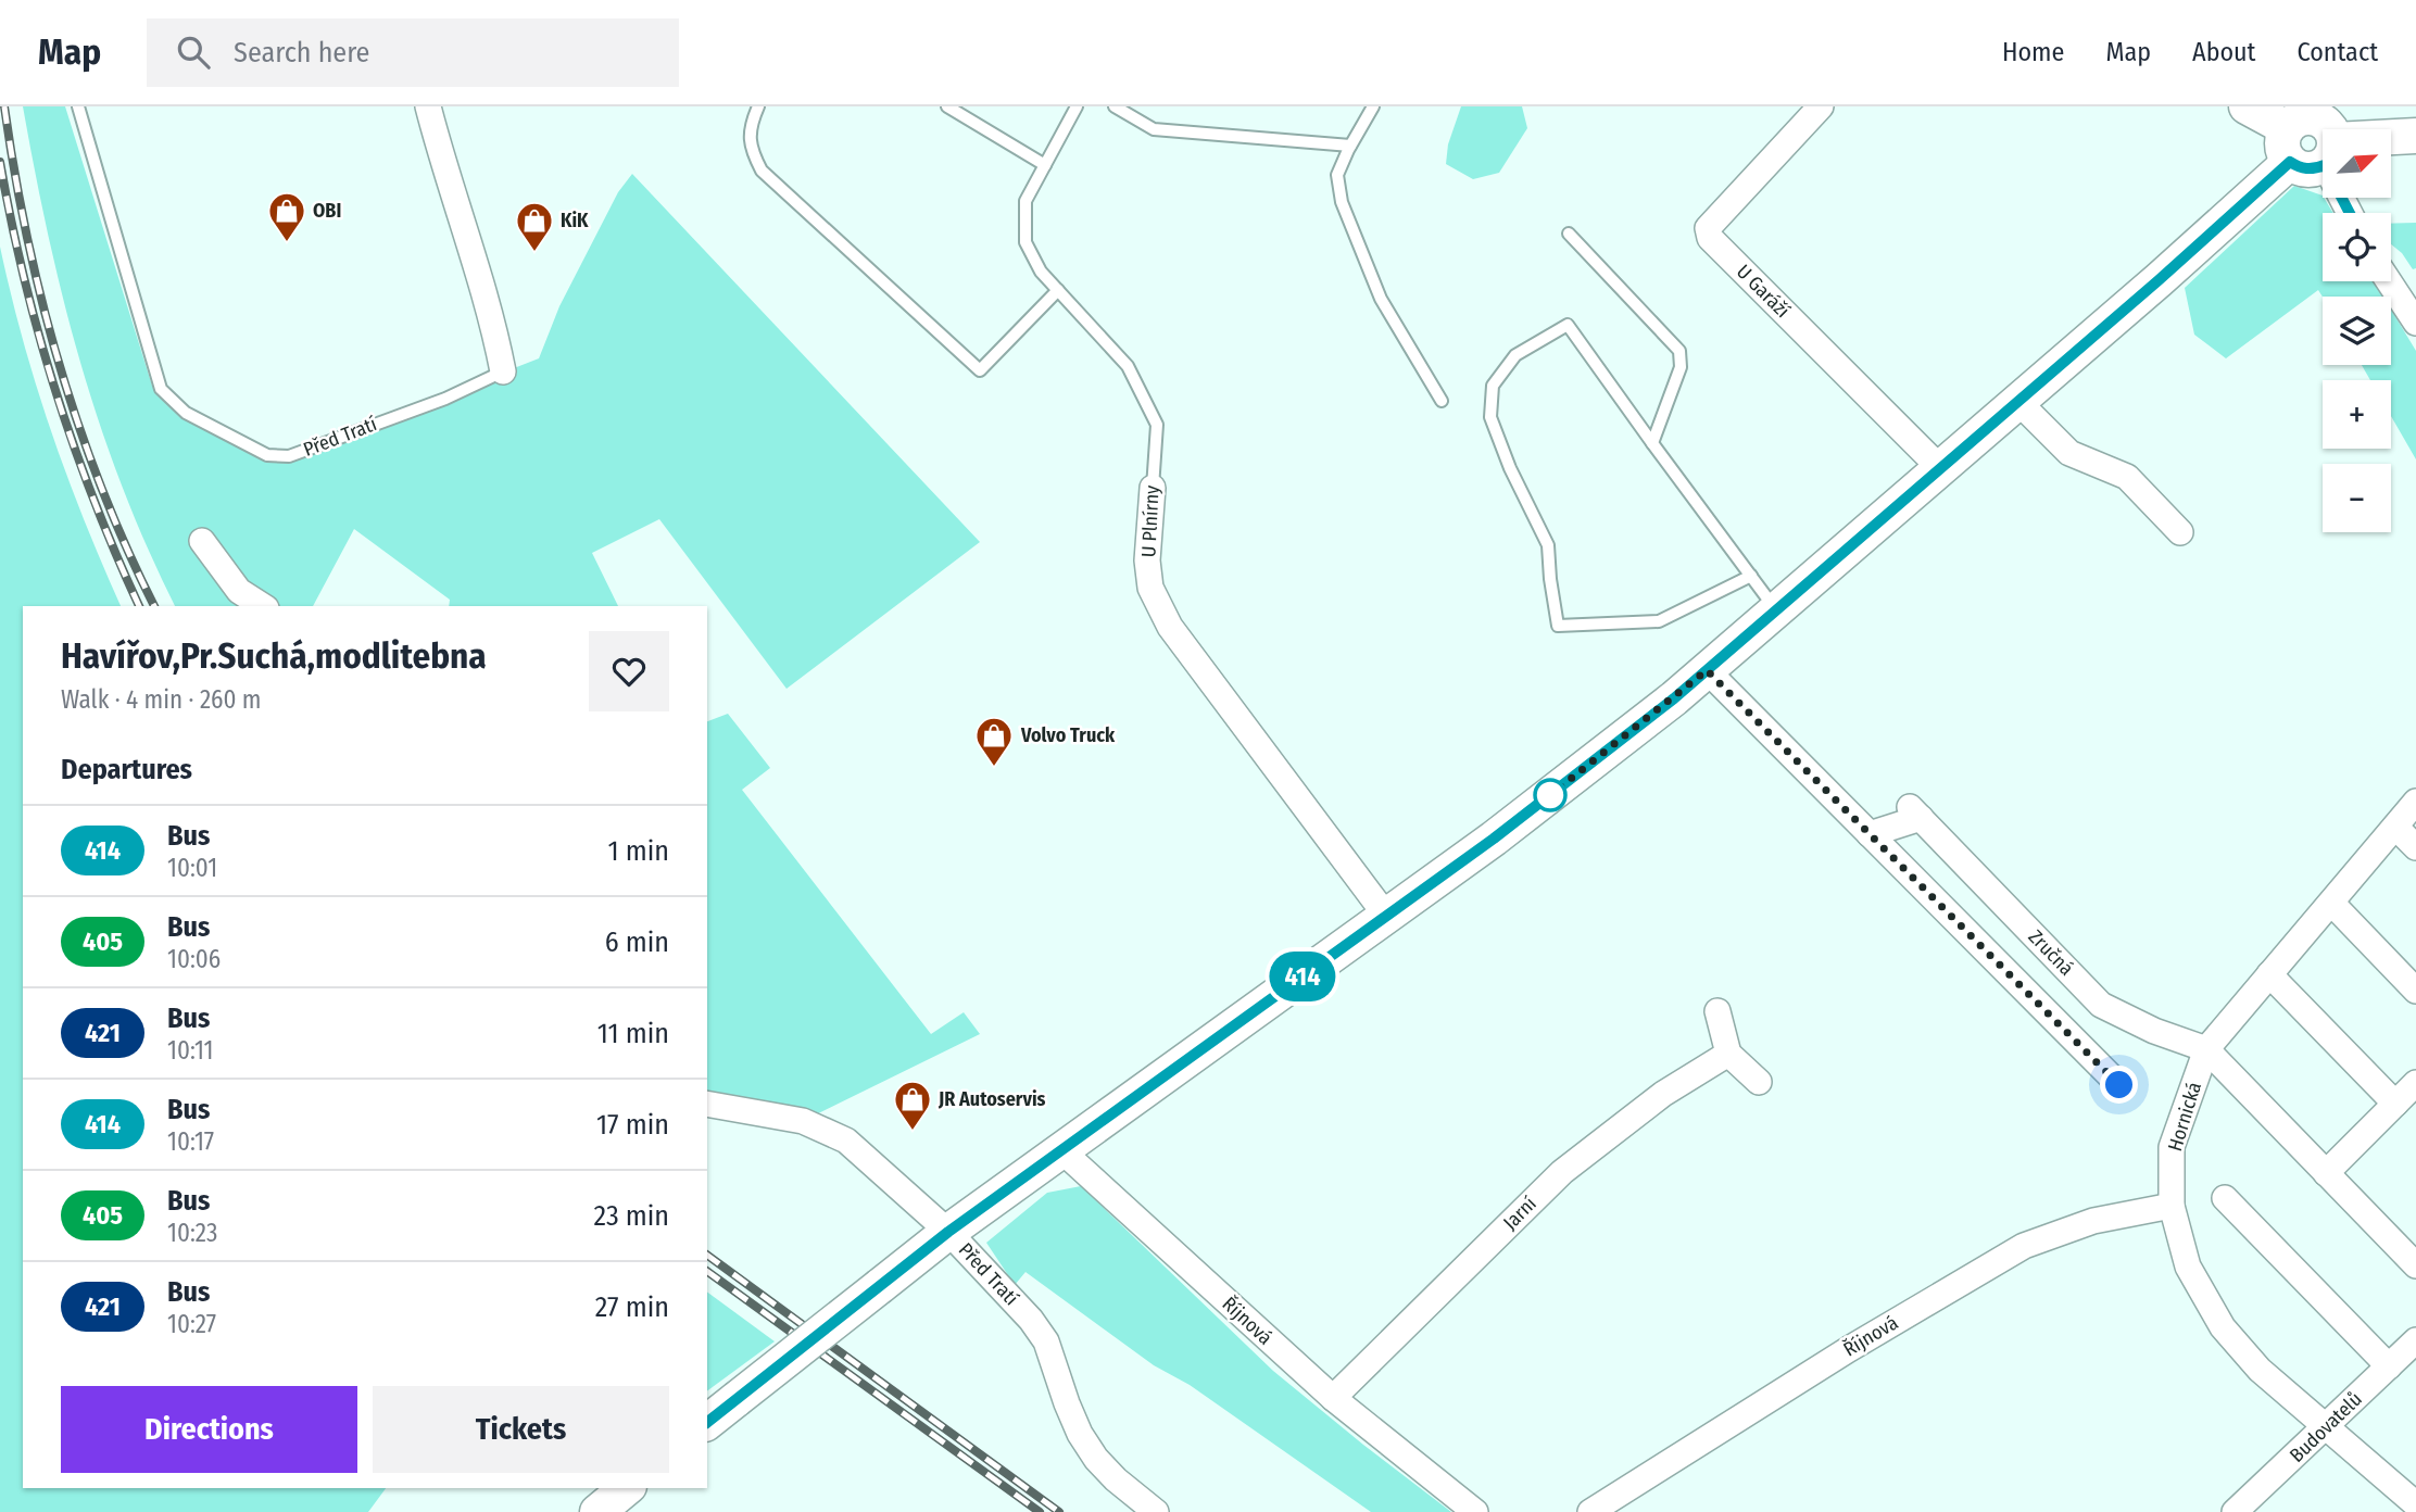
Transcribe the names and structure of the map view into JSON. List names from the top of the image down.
{
  "streets": {
    "street": [
      "U Garáží",
      "Před Tratí",
      "U Plnírny",
      "Zručná",
      "Hornická",
      "Jarní",
      "Říjnová",
      "Budovatelů"
    ]
  },
  "crossings": [
    ["Zručná", "Hornická"],
    ["Hornická", "Říjnová"],
    ["Hornická", "Budovatelů"],
    ["Jarní", "Říjnová"]
  ],
  "places": {
    "shop": [
      "OBI",
      "KiK",
      "Volvo Truck",
      "JR Autoservis"
    ]
  },
  "lines": ["bus line 414"],
  "north": "top right",
  "page": {
    "header": "Map",
    "search": "Search here",
    "nav": [
      "Home",
      "Map",
      "About",
      "Contact"
    ],
    "on_map": "414",
    "map_buttons": ["+", "−"],
    "heading": [
      ["Havířov,Pr.Suchá,modlitebna", "Walk · 4 min · 260 m"],
      "Departures"
    ],
    "list": [
      {
        "mark": "414",
        "name": "Bus",
        "note": "10:01",
        "value": "1 min"
      },
      {
        "mark": "405",
        "name": "Bus",
        "note": "10:06",
        "value": "6 min"
      },
      {
        "mark": "421",
        "name": "Bus",
        "note": "10:11",
        "value": "11 min"
      },
      {
        "mark": "414",
        "name": "Bus",
        "note": "10:17",
        "value": "17 min"
      },
      {
        "mark": "405",
        "name": "Bus",
        "note": "10:23",
        "value": "23 min"
      },
      {
        "mark": "421",
        "name": "Bus",
        "note": "10:27",
        "value": "27 min"
      }
    ],
    "buttons": ["Directions", "Tickets"]
  }
}
